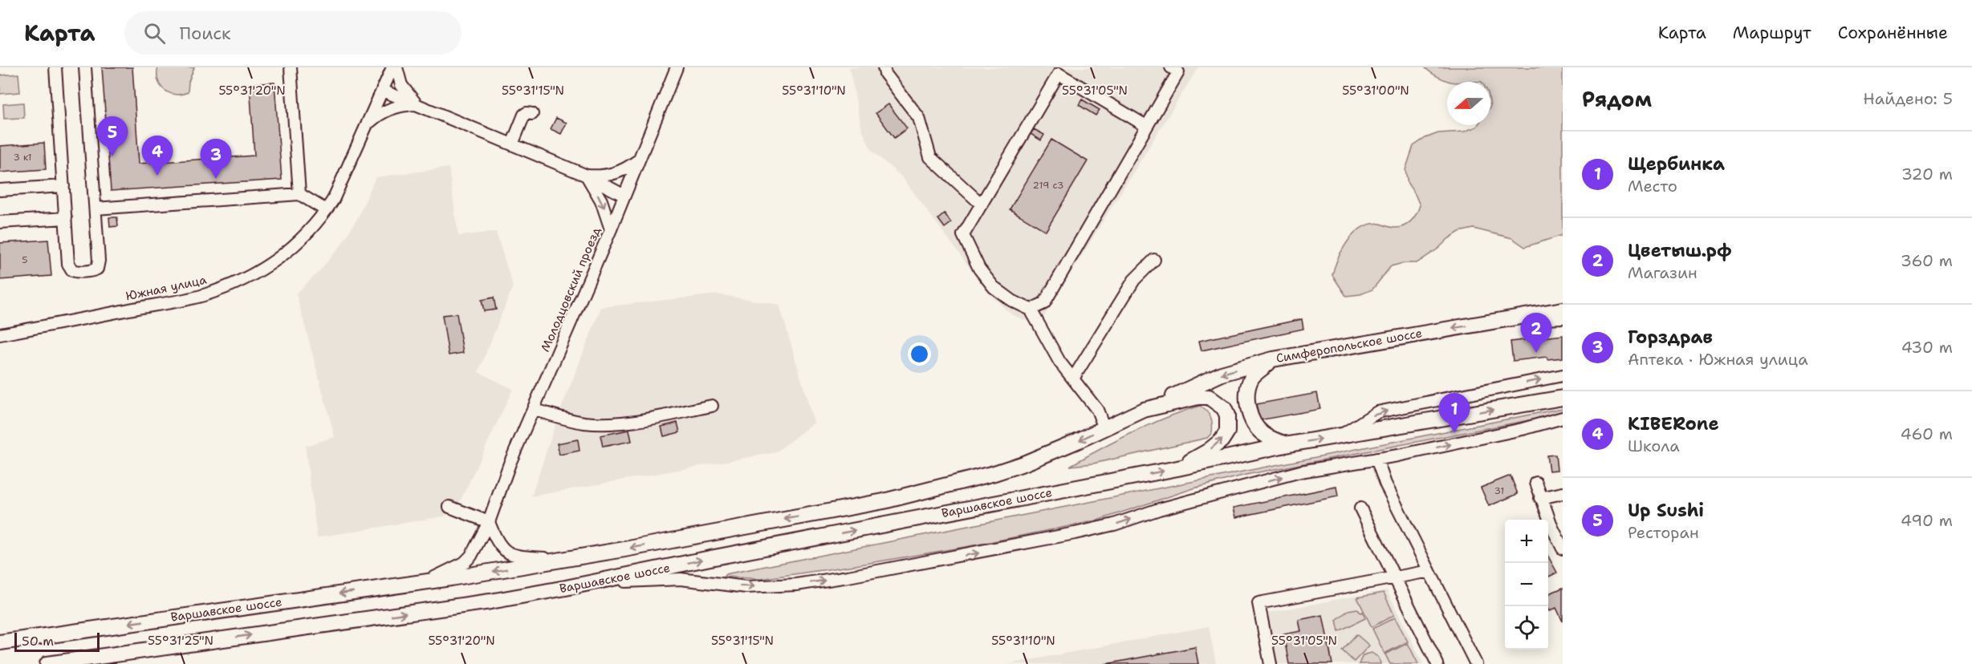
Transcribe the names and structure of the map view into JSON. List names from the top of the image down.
{
  "streets": {
    "main road": ["Симферопольское шоссе", "Варшавское шоссе"],
    "street": ["Южная улица", "Молодцовский проезд"]
  },
  "crossings": [
    ["Молодцовский проезд", "Варшавское шоссе"],
    ["Симферопольское шоссе", "Варшавское шоссе"]
  ],
  "house_numbers": [
    "3 к1",
    "219 с3",
    "5",
    "31"
  ],
  "scale_bar": "50 m",
  "north": "left",
  "page": {
    "header": "Карта",
    "search": "Поиск",
    "nav": ["Карта", "Маршрут", "Сохранённые"],
    "heading": ["Рядом", "Найдено: 5"],
    "pins": [
      "5",
      "4",
      "3",
      "2",
      "1"
    ],
    "list": [
      {
        "mark": "1",
        "name": "Щербинка",
        "note": "Место",
        "value": "320 m"
      },
      {
        "mark": "2",
        "name": "Цветыш.рф",
        "note": "Магазин",
        "value": "360 m"
      },
      {
        "mark": "3",
        "name": "Горздрав",
        "note": "Аптека · Южная улица",
        "value": "430 m"
      },
      {
        "mark": "4",
        "name": "KIBERone",
        "note": "Школа",
        "value": "460 m"
      },
      {
        "mark": "5",
        "name": "Up Sushi",
        "note": "Ресторан",
        "value": "490 m"
      }
    ],
    "map_buttons": ["+", "−"],
    "scale": "50 m"
  },
  "coordinates": [
    "55°31'20\"N",
    "55°31'15\"N",
    "55°31'10\"N",
    "55°31'05\"N",
    "55°31'00\"N",
    "55°31'25\"N"
  ]
}
